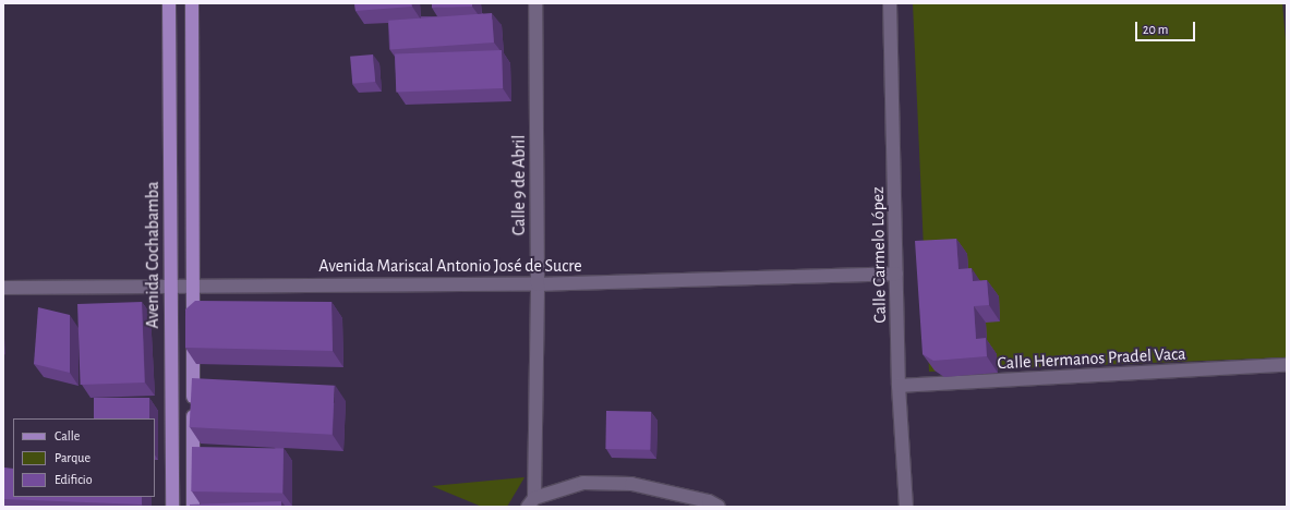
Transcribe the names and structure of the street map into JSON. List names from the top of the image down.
{
  "streets": {
    "main road": ["Avenida Cochabamba"],
    "street": [
      "Calle 9 de Abril",
      "Calle Carmelo López",
      "Avenida Mariscal Antonio José de Sucre",
      "Calle Hermanos Pradel Vaca"
    ]
  },
  "crossings": [
    ["Calle 9 de Abril", "Avenida Mariscal Antonio José de Sucre"],
    ["Avenida Cochabamba", "Avenida Mariscal Antonio José de Sucre"],
    ["Calle Carmelo López", "Avenida Mariscal Antonio José de Sucre"],
    ["Calle Carmelo López", "Calle Hermanos Pradel Vaca"]
  ],
  "legend": ["Calle", "Parque", "Edificio"],
  "scale_bar": "20 m"
}
